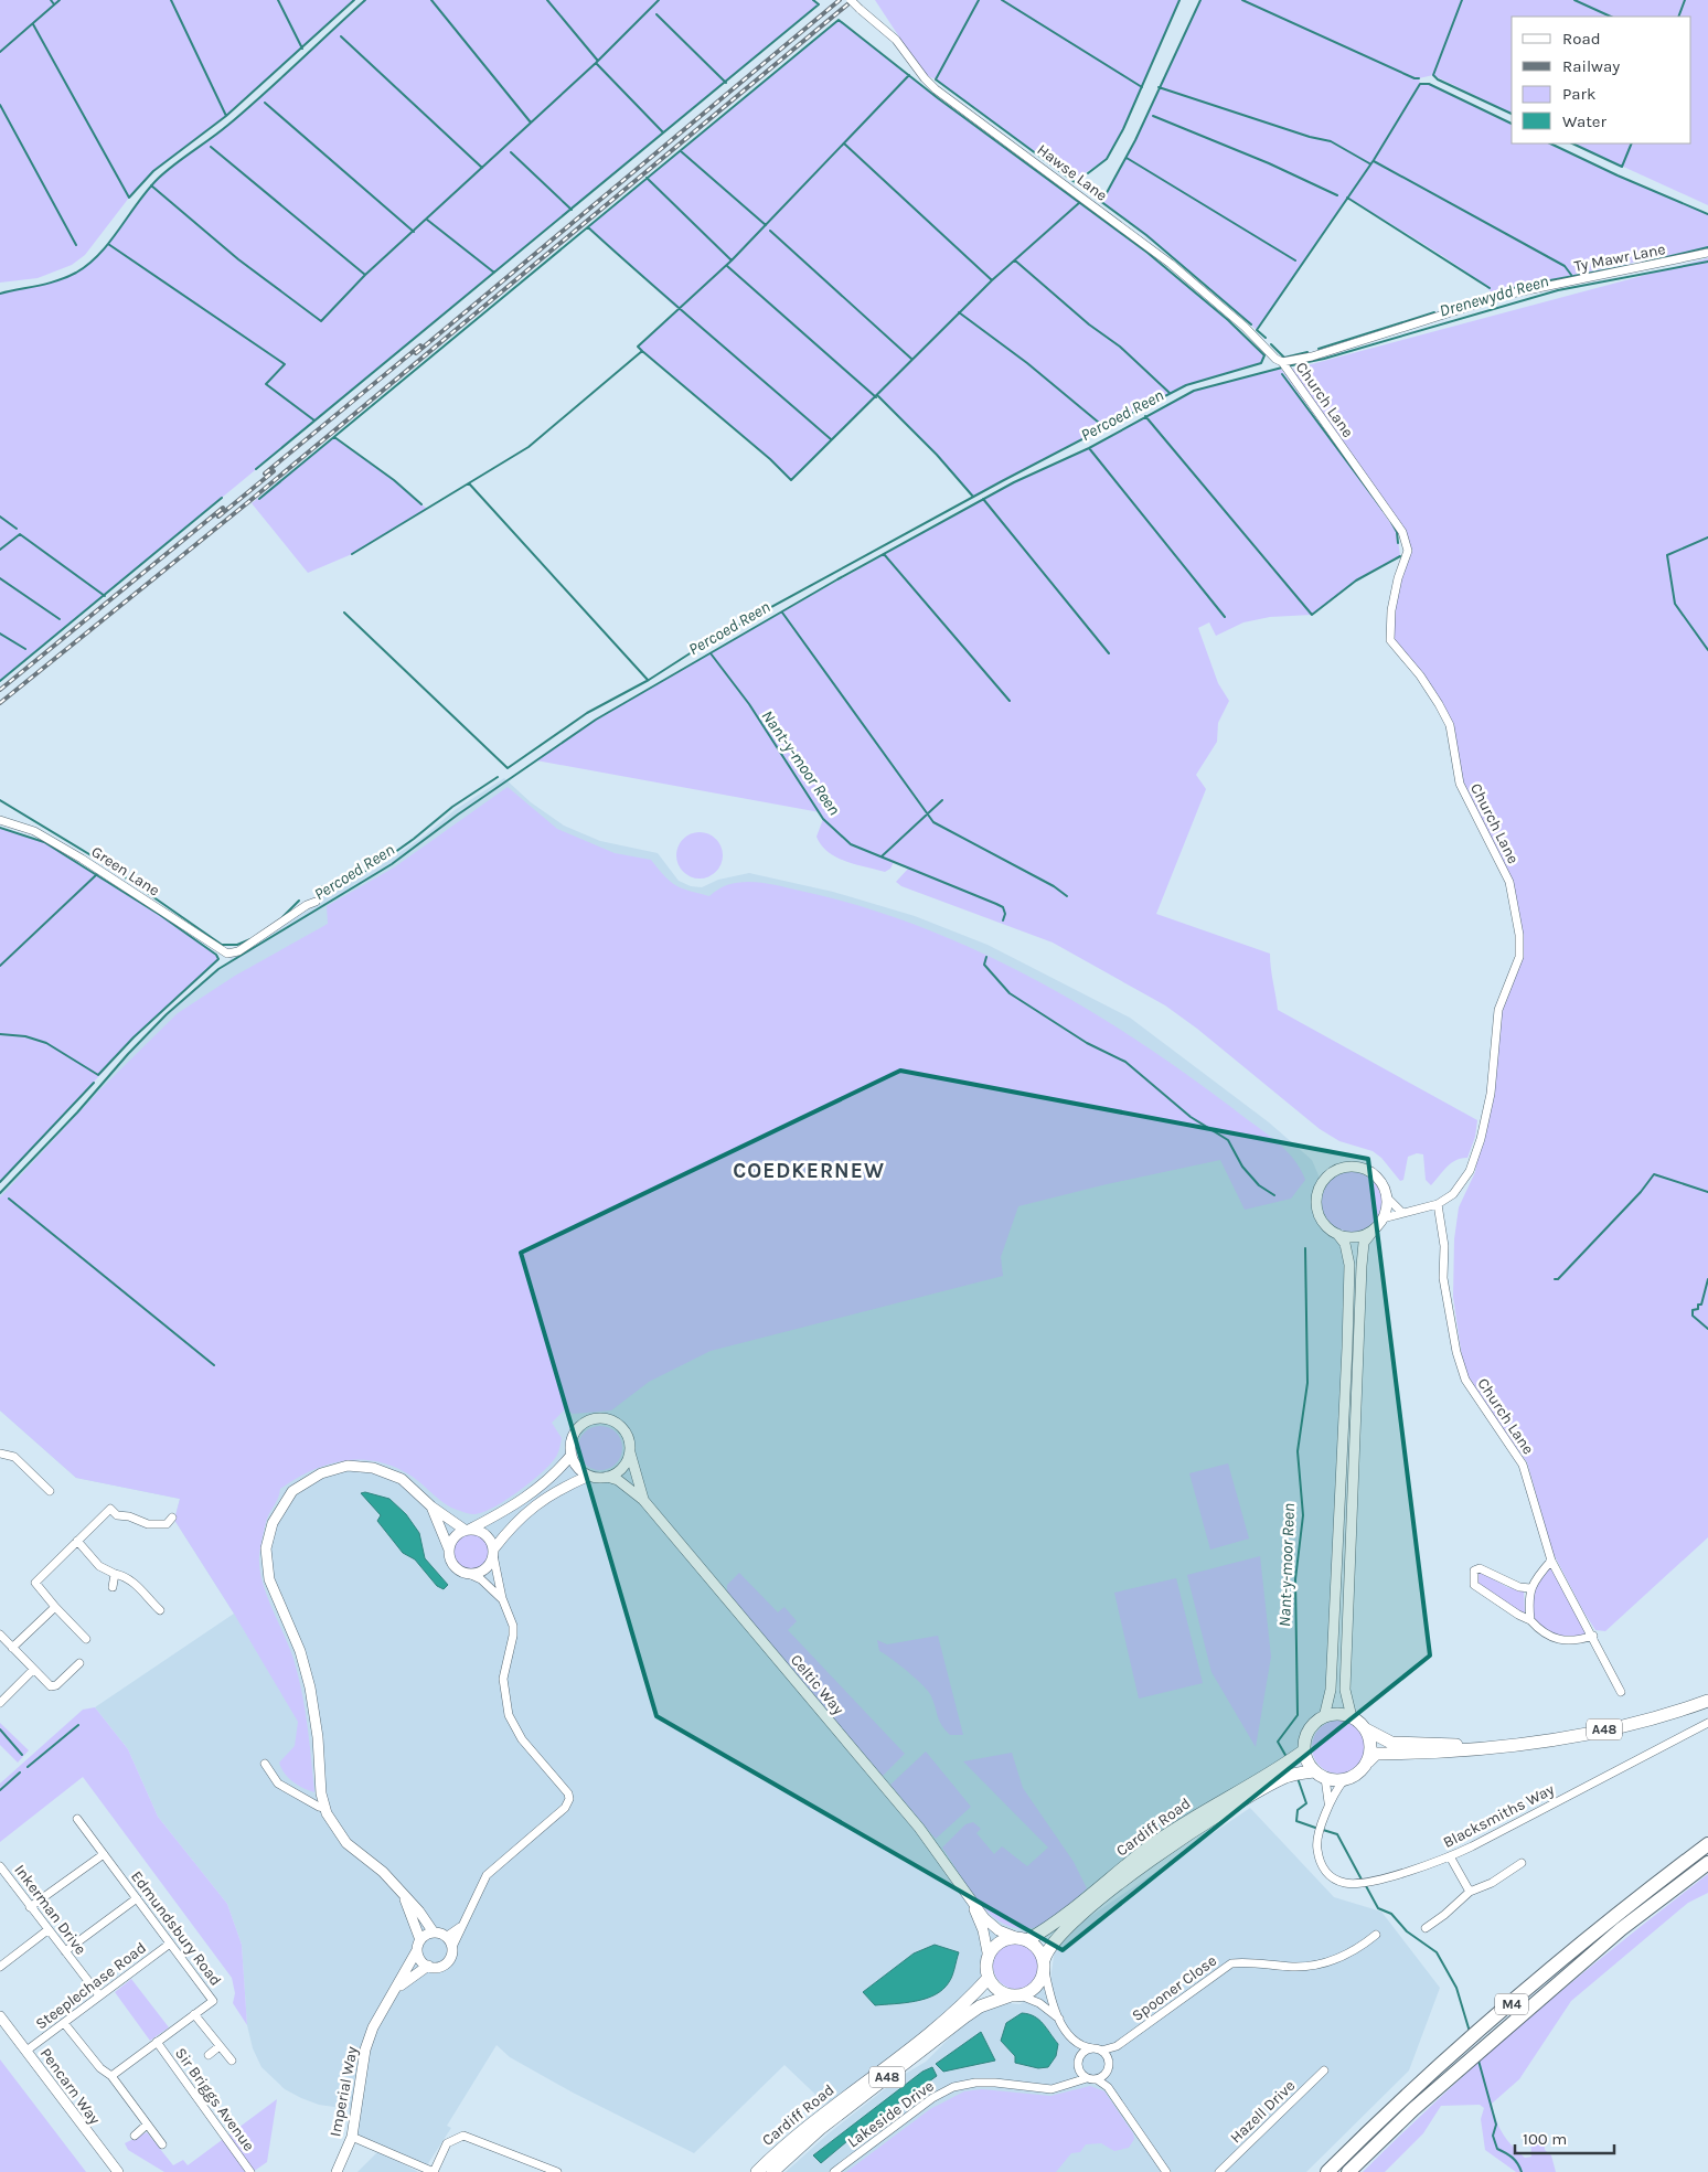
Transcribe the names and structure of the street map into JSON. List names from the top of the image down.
{
  "streets": {
    "highway": ["M4"],
    "main road": ["A48", "Cardiff Road"],
    "street": [
      "Hawse Lane",
      "Ty Mawr Lane",
      "Church Lane",
      "Green Lane",
      "Celtic Way",
      "Blacksmiths Way",
      "Inkerman Drive",
      "Edmundsbury Road",
      "Steeplechase Road",
      "Spooner Close",
      "Pencarn Way",
      "Imperial Way",
      "Sir Briggs Avenue",
      "Hazell Drive",
      "Lakeside Drive"
    ]
  },
  "crossings": [
    ["Hawse Lane", "Ty Mawr Lane"],
    ["Hawse Lane", "Church Lane"],
    ["Ty Mawr Lane", "Church Lane"],
    ["Celtic Way", "Cardiff Road"],
    ["A48", "Blacksmiths Way"],
    ["A48", "Cardiff Road"],
    ["Blacksmiths Way", "Cardiff Road"],
    ["Inkerman Drive", "Steeplechase Road"],
    ["Edmundsbury Road", "Steeplechase Road"],
    ["Edmundsbury Road", "Sir Briggs Avenue"],
    ["Steeplechase Road", "Pencarn Way"],
    ["Spooner Close", "Lakeside Drive"]
  ],
  "districts": ["COEDKERNEW"],
  "water": ["Drenewydd Reen", "Percoed Reen", "Nant-y-moor Reen"],
  "legend": [
    "Road",
    "Railway",
    "Park",
    "Water"
  ],
  "scale_bar": "100 m"
}
